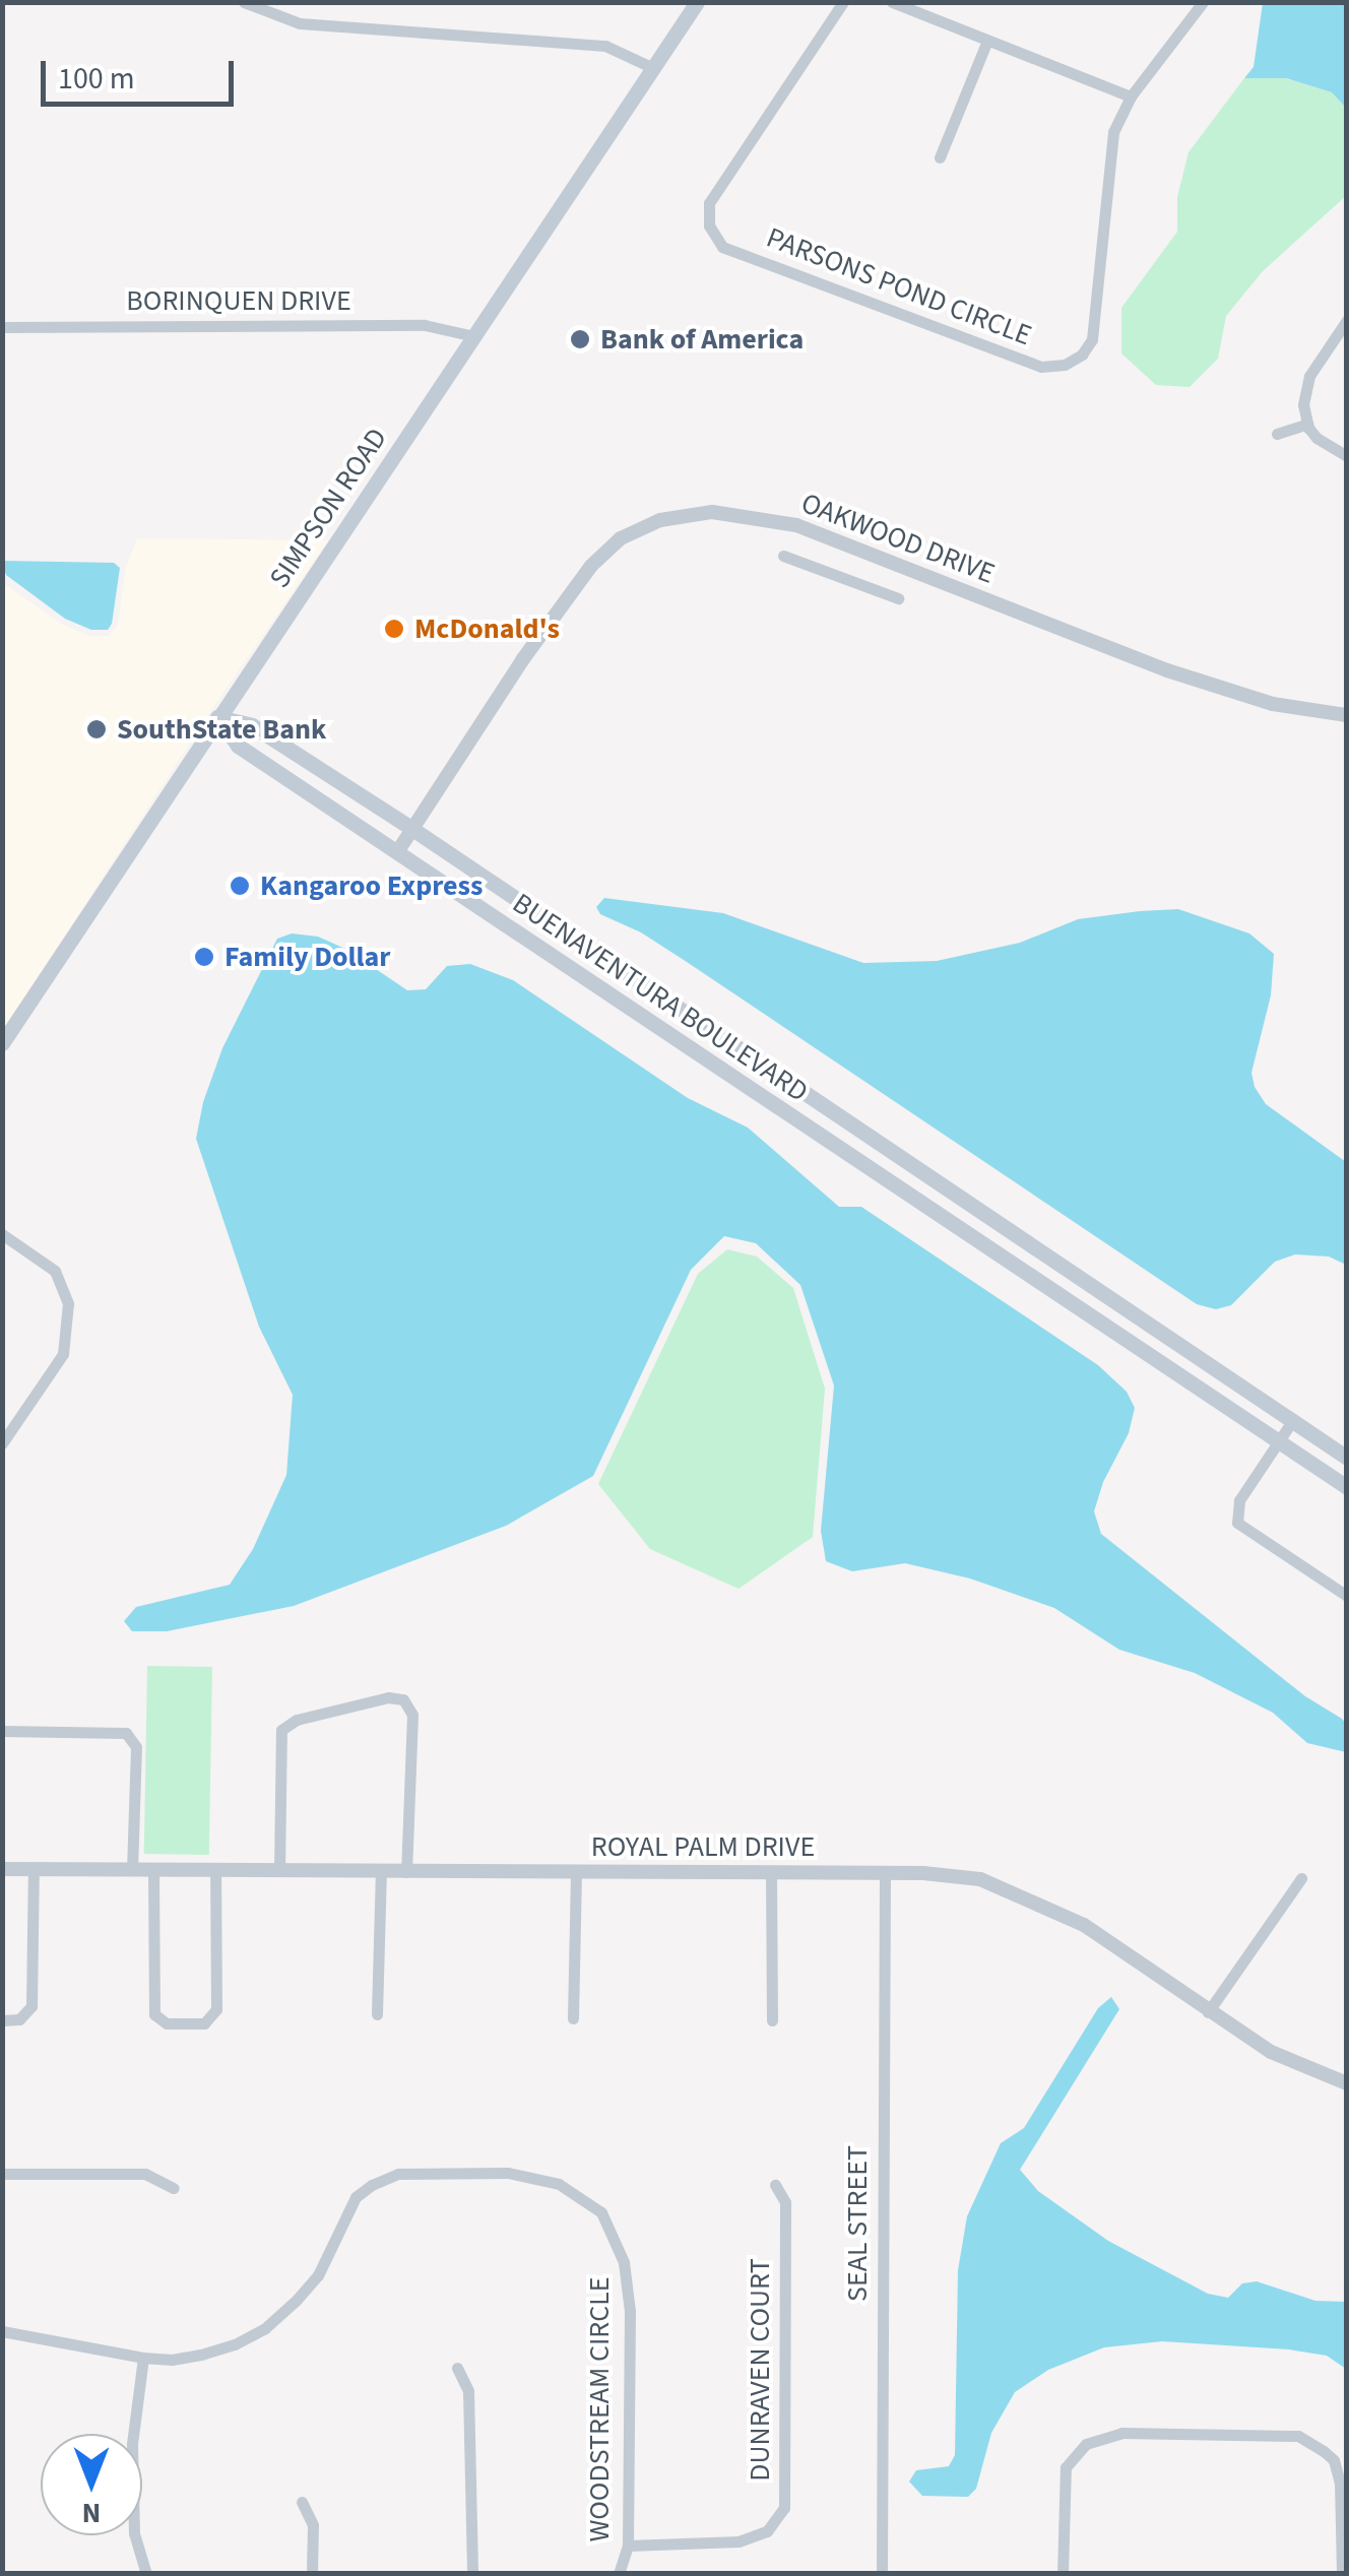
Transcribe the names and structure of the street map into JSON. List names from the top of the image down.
{
  "streets": {
    "main road": ["SIMPSON ROAD", "BUENAVENTURA BOULEVARD"],
    "street": [
      "PARSONS POND CIRCLE",
      "BORINQUEN DRIVE",
      "OAKWOOD DRIVE",
      "ROYAL PALM DRIVE",
      "SEAL STREET",
      "DUNRAVEN COURT",
      "WOODSTREAM CIRCLE"
    ]
  },
  "crossings": [
    ["BORINQUEN DRIVE", "SIMPSON ROAD"],
    ["SIMPSON ROAD", "BUENAVENTURA BOULEVARD"],
    ["OAKWOOD DRIVE", "BUENAVENTURA BOULEVARD"],
    ["ROYAL PALM DRIVE", "SEAL STREET"],
    ["DUNRAVEN COURT", "WOODSTREAM CIRCLE"]
  ],
  "places": [
    "Bank of America",
    "McDonald's",
    "SouthState Bank",
    "Kangaroo Express",
    "Family Dollar"
  ],
  "scale_bar": "100 m",
  "north": "bottom"
}
